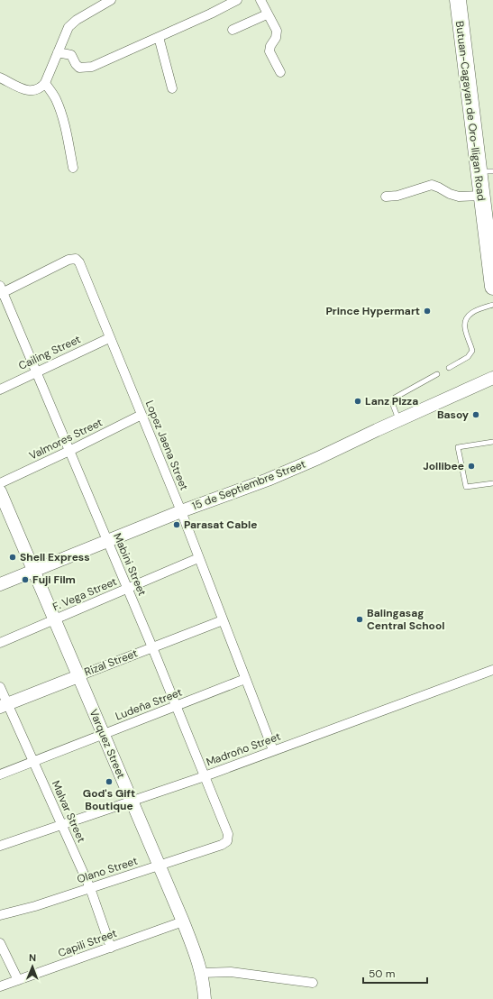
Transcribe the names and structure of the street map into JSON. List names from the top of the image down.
{
  "streets": {
    "highway": ["Butuan-Cagayan de Oro-Iligan Road"],
    "main road": ["15 de Septiembre Street", "Rizal Street", "Varquez Street"],
    "street": [
      "Cailing Street",
      "Valmores Street",
      "Lopez Jaena Street",
      "Mabini Street",
      "F. Vega Street",
      "Ludeña Street",
      "Madroño Street",
      "Malvar Street",
      "Olano Street",
      "Capili Street"
    ]
  },
  "crossings": [
    ["Cailing Street", "Lopez Jaena Street"],
    ["Cailing Street", "Mabini Street"],
    ["Valmores Street", "Lopez Jaena Street"],
    ["Valmores Street", "Mabini Street"],
    ["Lopez Jaena Street", "15 de Septiembre Street"],
    ["Lopez Jaena Street", "Mabini Street"],
    ["Lopez Jaena Street", "F. Vega Street"],
    ["Lopez Jaena Street", "Rizal Street"],
    ["Lopez Jaena Street", "Ludeña Street"],
    ["Lopez Jaena Street", "Madroño Street"],
    ["15 de Septiembre Street", "Mabini Street"],
    ["15 de Septiembre Street", "Varquez Street"],
    ["Mabini Street", "F. Vega Street"],
    ["Mabini Street", "Rizal Street"],
    ["Mabini Street", "Ludeña Street"],
    ["Mabini Street", "Madroño Street"],
    ["Mabini Street", "Olano Street"],
    ["F. Vega Street", "Varquez Street"],
    ["Rizal Street", "Varquez Street"],
    ["Rizal Street", "Malvar Street"],
    ["Ludeña Street", "Varquez Street"],
    ["Ludeña Street", "Malvar Street"],
    ["Varquez Street", "Madroño Street"],
    ["Varquez Street", "Olano Street"],
    ["Varquez Street", "Capili Street"],
    ["Madroño Street", "Malvar Street"],
    ["Malvar Street", "Olano Street"],
    ["Malvar Street", "Capili Street"]
  ],
  "places": [
    "Prince Hypermart",
    "Lanz Pizza",
    "Basoy",
    "Jollibee",
    "Parasat Cable",
    "Shell Express",
    "Fuji Film",
    "Balingasag Central School",
    "God's Gift Boutique"
  ],
  "scale_bar": "50 m",
  "north": "top"
}
